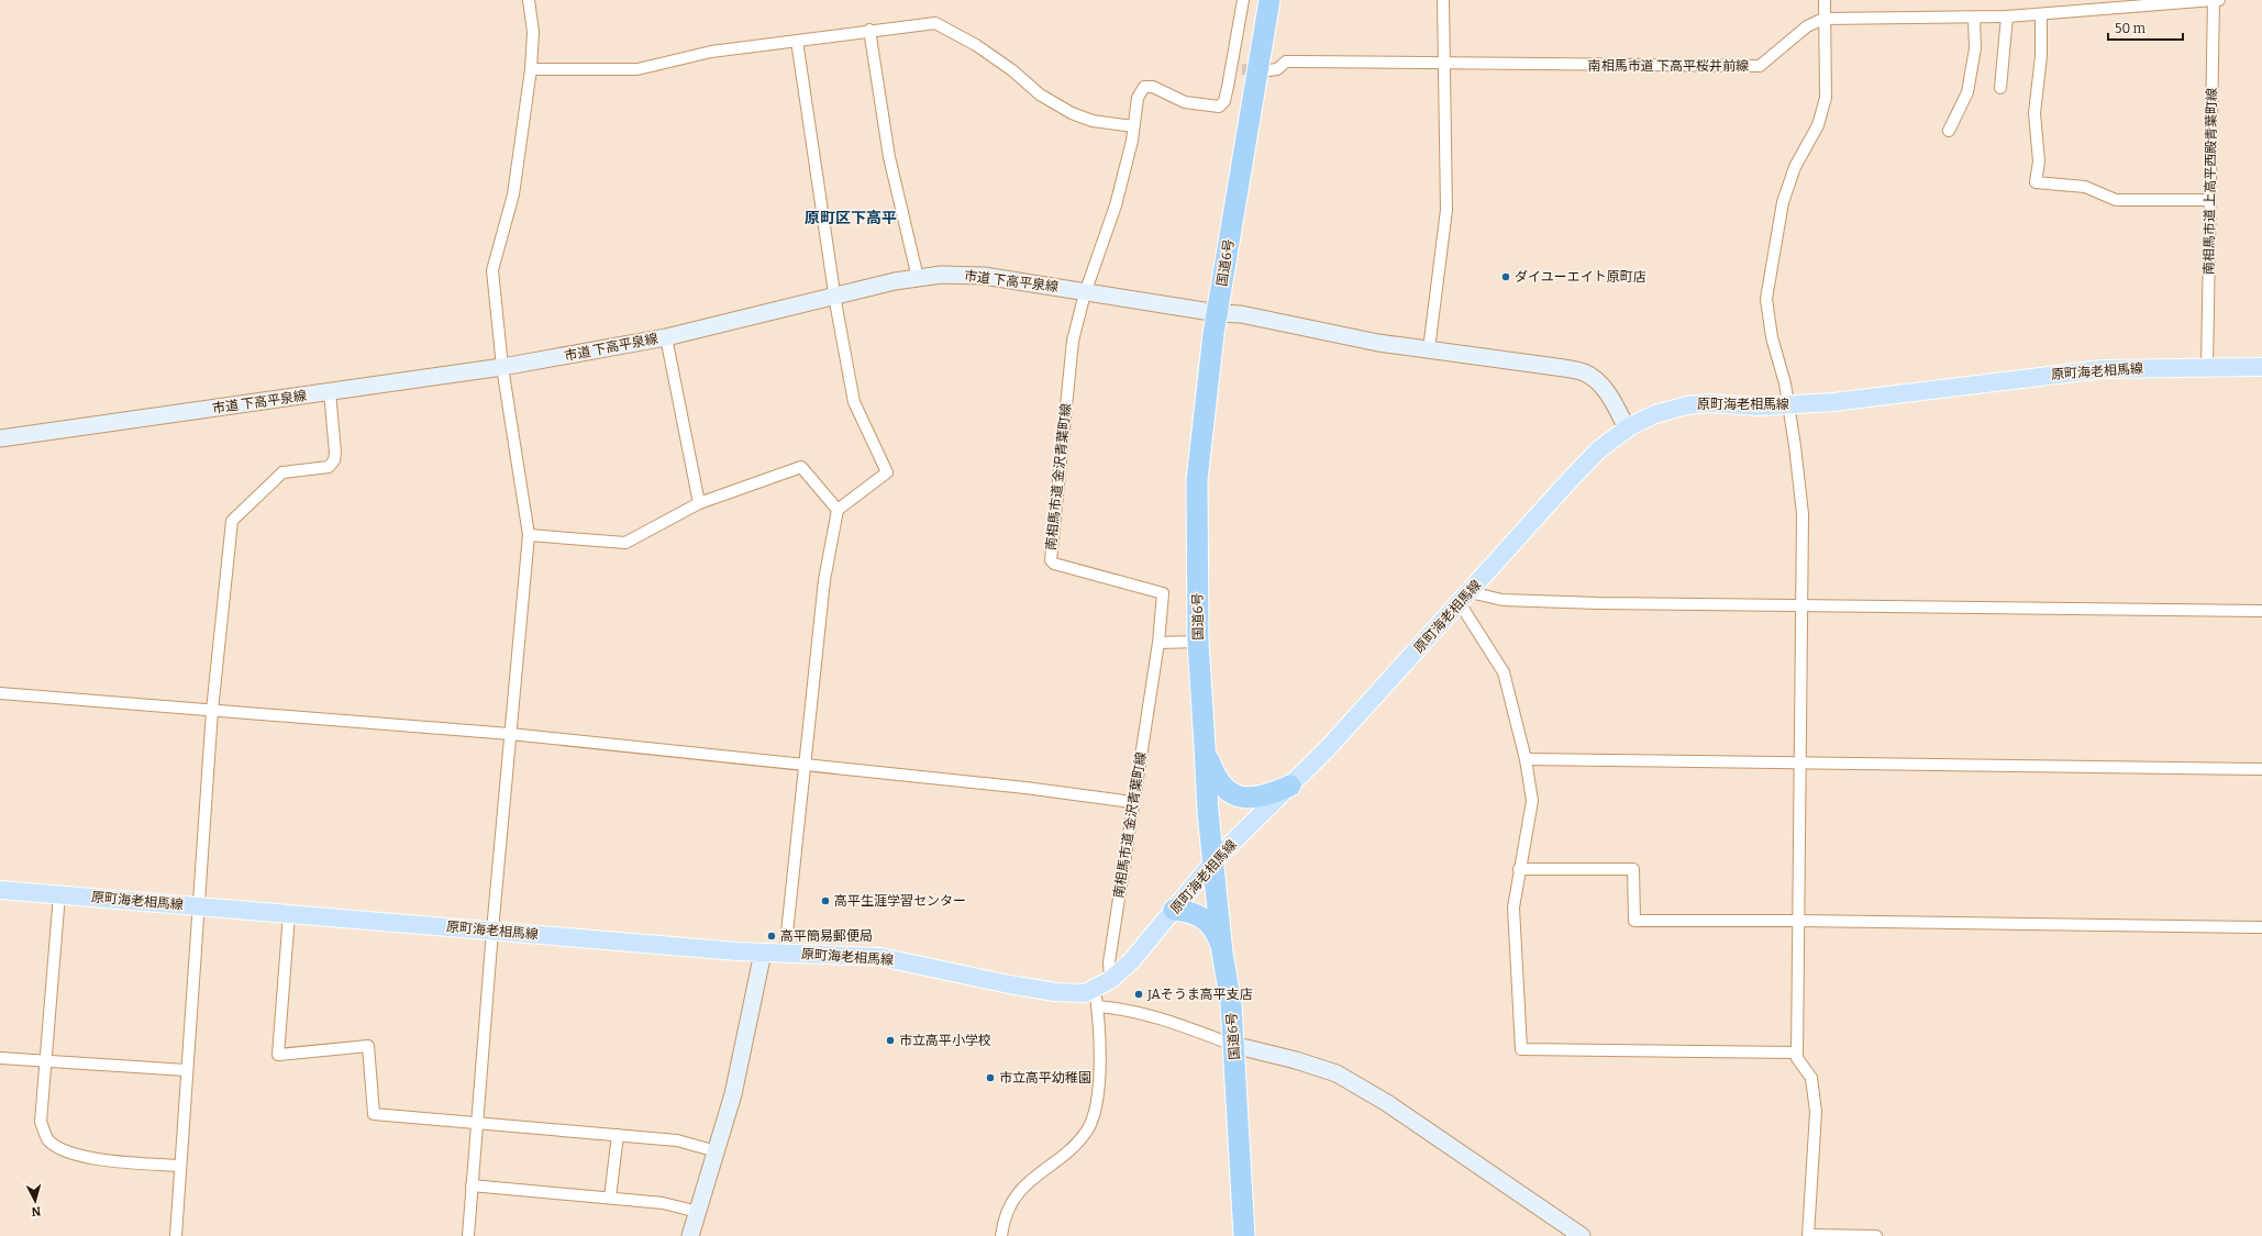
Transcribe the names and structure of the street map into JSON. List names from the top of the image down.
{
  "streets": {
    "highway": ["国道6号"],
    "main road": ["原町海老相馬線"],
    "street": [
      "南相馬市道 下高平桜井前線",
      "南相馬市道 上高平西殿青葉町線",
      "市道 下高平泉線",
      "南相馬市道 金沢青葉町線"
    ]
  },
  "crossings": [
    ["南相馬市道 下高平桜井前線", "南相馬市道 上高平西殿青葉町線"],
    ["南相馬市道 上高平西殿青葉町線", "原町海老相馬線"],
    ["国道6号", "市道 下高平泉線"],
    ["国道6号", "原町海老相馬線"],
    ["市道 下高平泉線", "原町海老相馬線"],
    ["市道 下高平泉線", "南相馬市道 金沢青葉町線"],
    ["原町海老相馬線", "南相馬市道 金沢青葉町線"]
  ],
  "districts": ["原町区下高平"],
  "places": [
    "ダイユーエイト原町店",
    "高平生涯学習センター",
    "高平簡易郵便局",
    "JAそうま高平支店",
    "市立高平小学校",
    "市立高平幼稚園"
  ],
  "scale_bar": "50 m",
  "north": "bottom"
}
